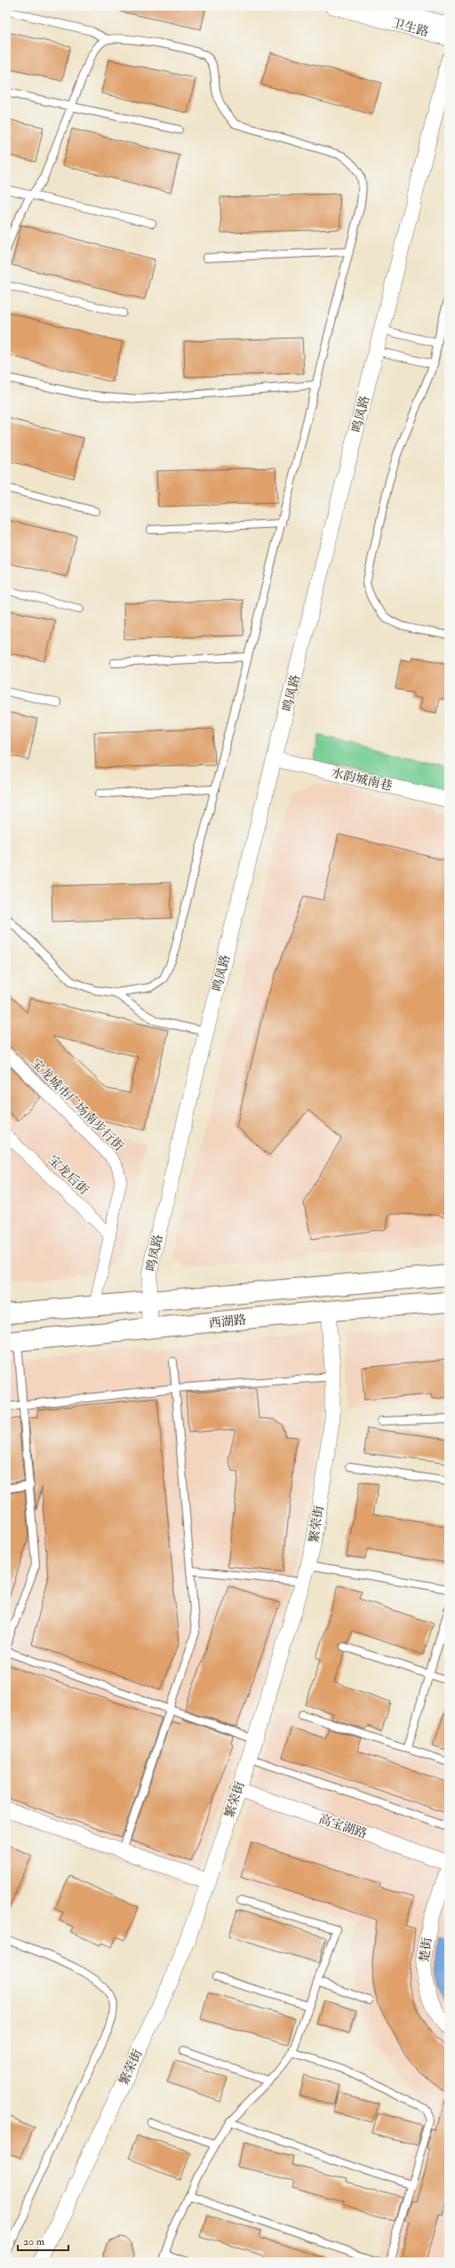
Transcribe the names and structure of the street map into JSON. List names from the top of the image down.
{
  "streets": {
    "main road": ["西湖路"],
    "street": [
      "卫生路",
      "鸣凤路",
      "水韵城南巷",
      "宝龙城市广场南步行街",
      "宝龙后街",
      "繁荣街",
      "高宝湖路",
      "楚街"
    ]
  },
  "crossings": [
    ["鸣凤路", "水韵城南巷"],
    ["鸣凤路", "西湖路"],
    ["宝龙城市广场南步行街", "宝龙后街"],
    ["西湖路", "繁荣街"],
    ["繁荣街", "高宝湖路"]
  ],
  "scale_bar": "20 m"
}
